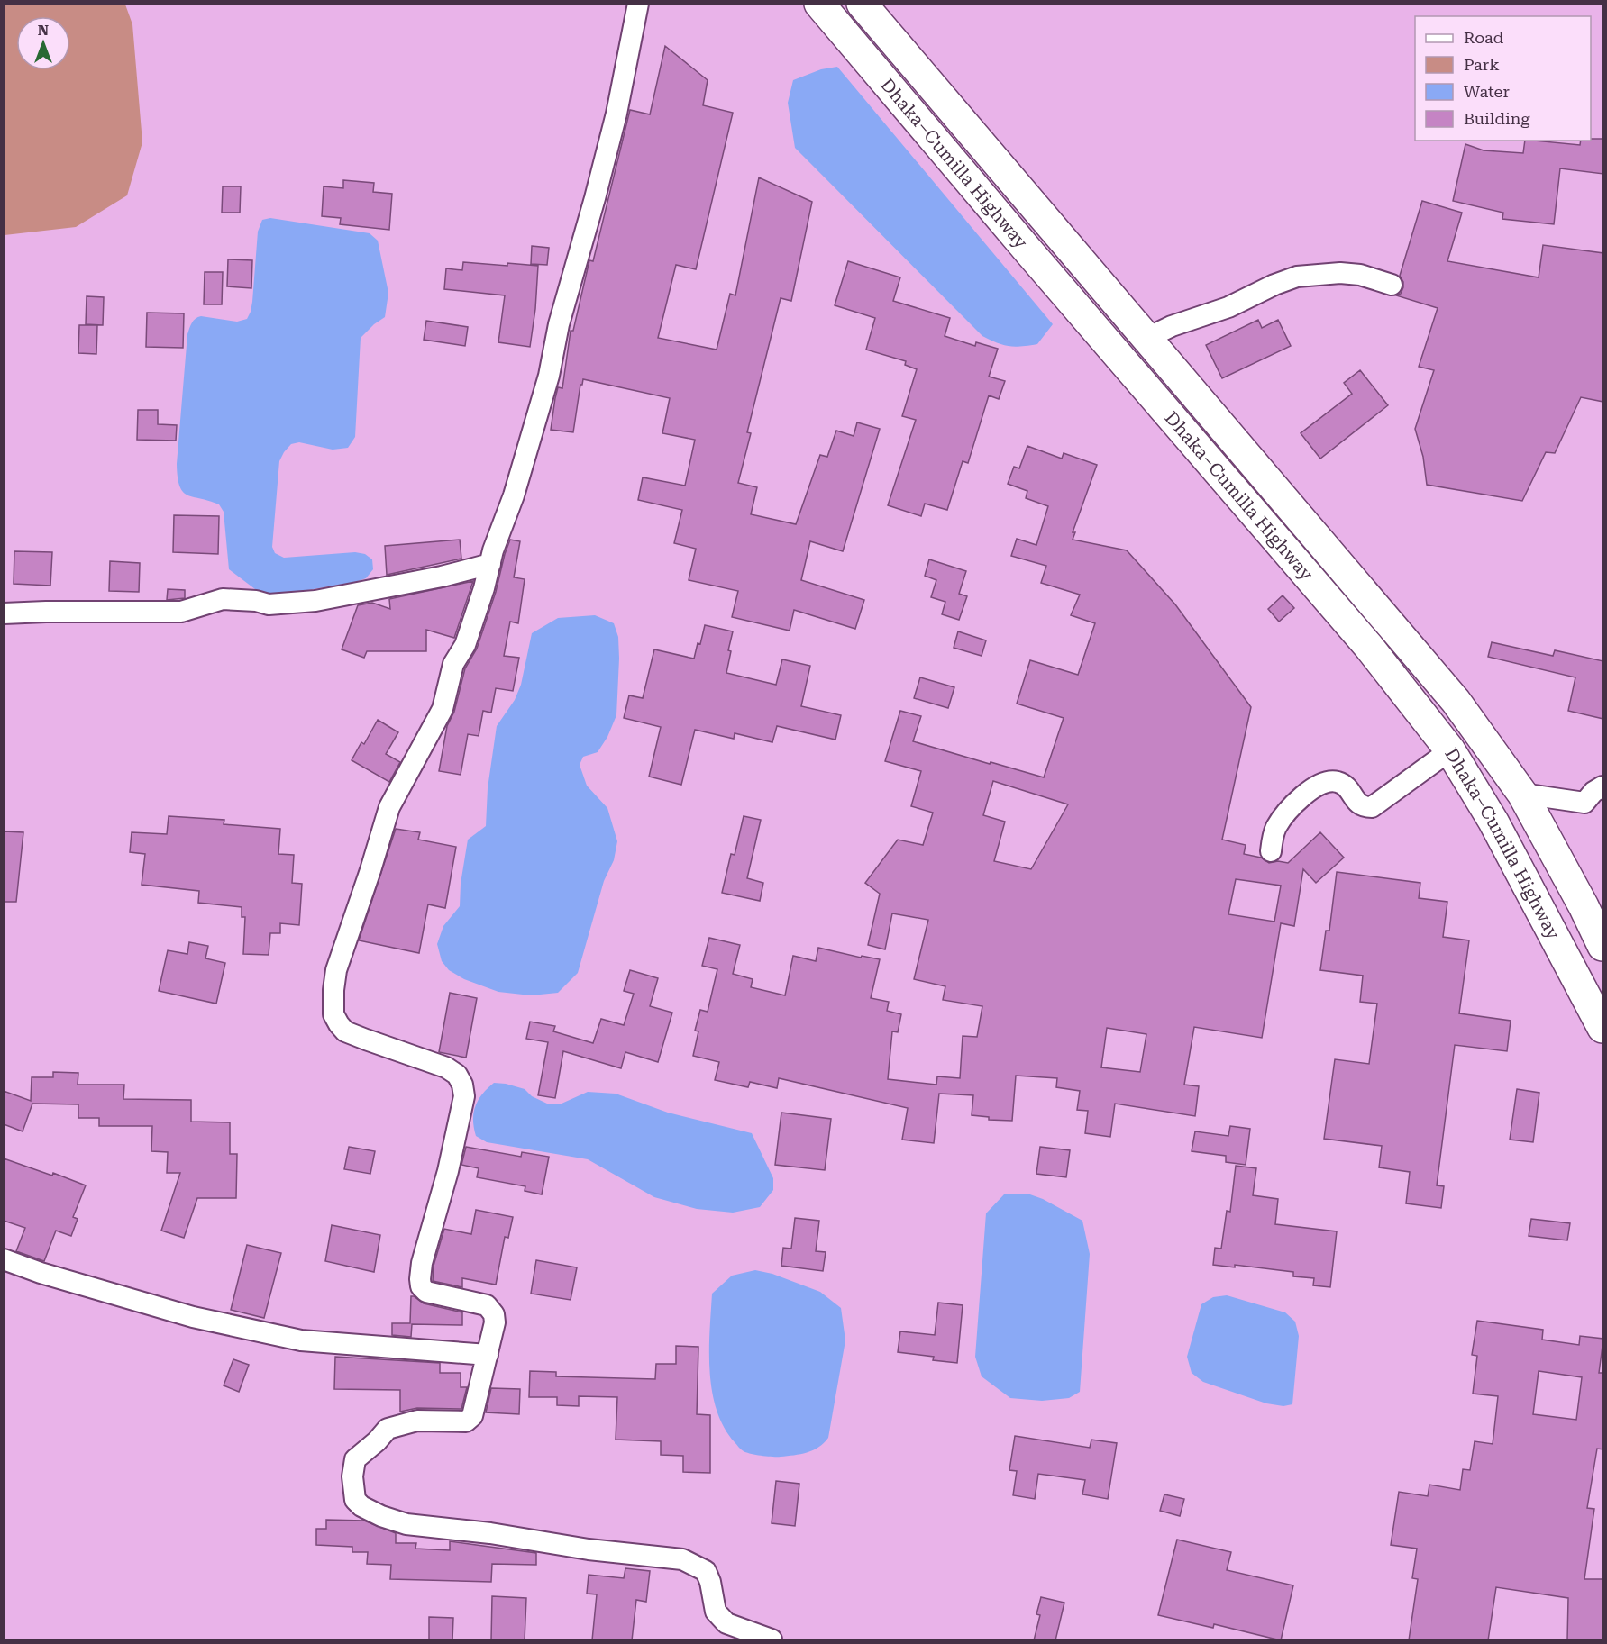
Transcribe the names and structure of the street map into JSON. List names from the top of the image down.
{
  "streets": {
    "highway": ["Dhaka–Cumilla Highway"]
  },
  "legend": [
    "Road",
    "Park",
    "Water",
    "Building"
  ],
  "north": "top"
}
